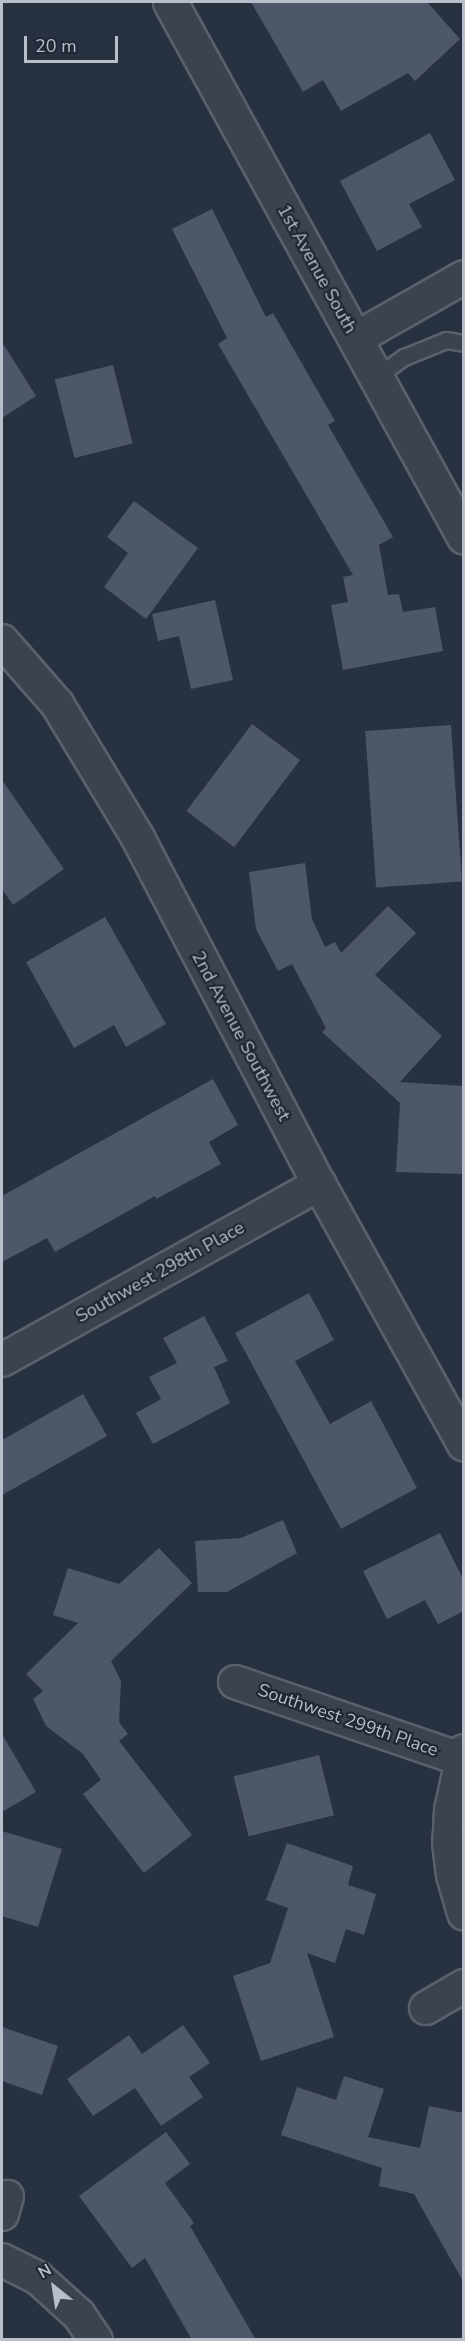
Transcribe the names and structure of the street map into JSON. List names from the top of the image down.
{
  "streets": {
    "street": [
      "1st Avenue South",
      "2nd Avenue Southwest",
      "Southwest 298th Place",
      "Southwest 299th Place"
    ]
  },
  "crossings": [
    ["2nd Avenue Southwest", "Southwest 298th Place"]
  ],
  "scale_bar": "20 m",
  "north": "top left"
}
